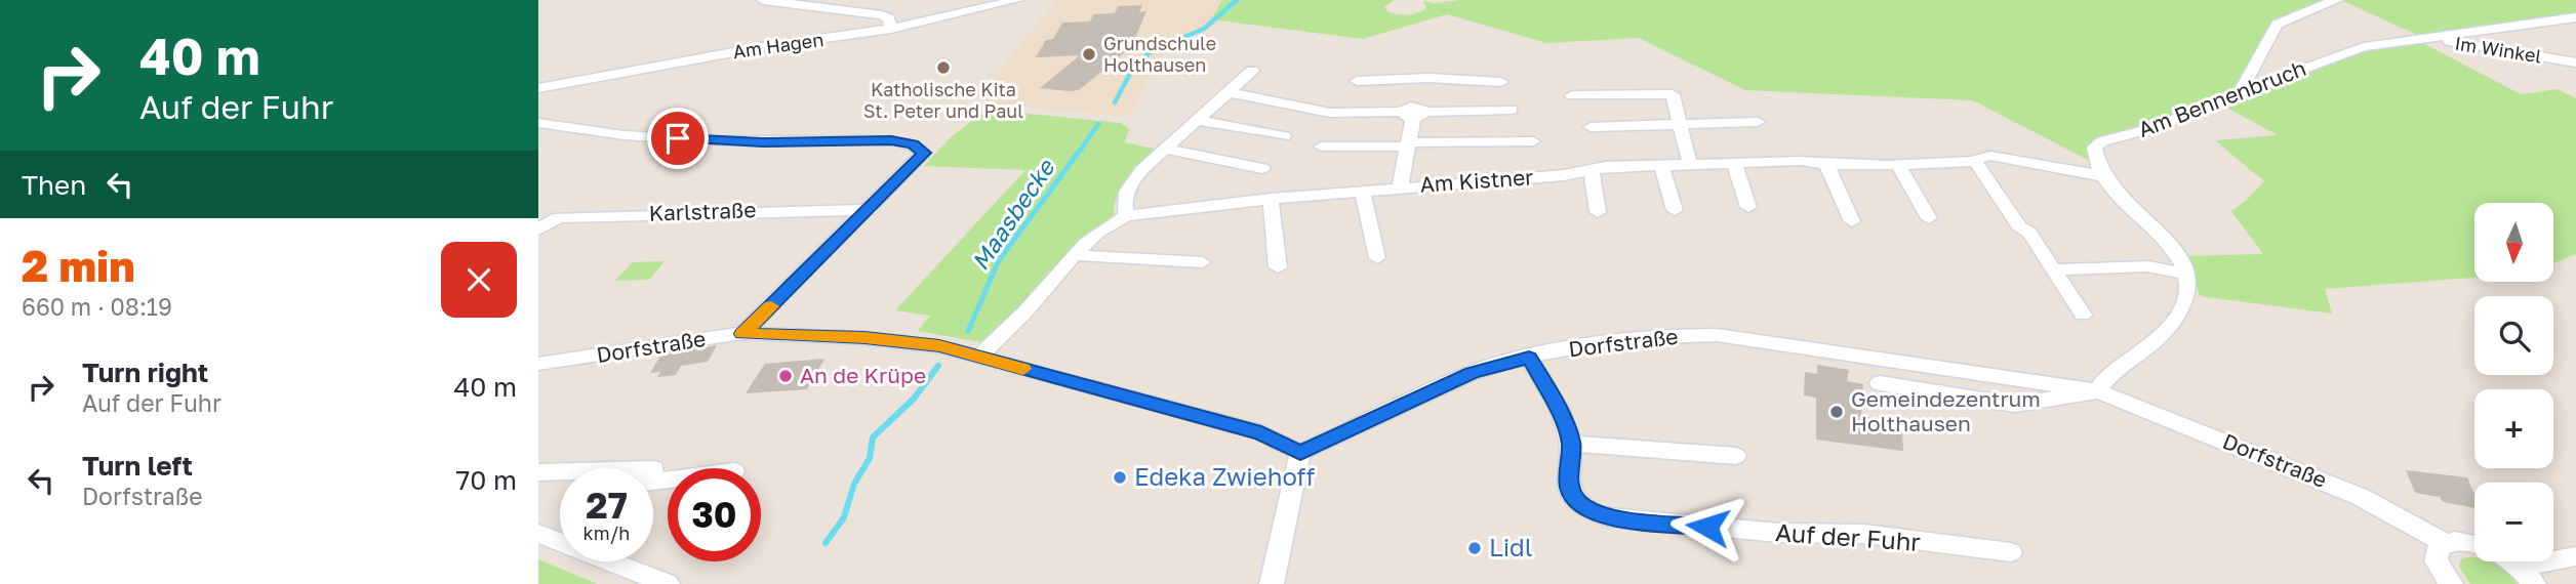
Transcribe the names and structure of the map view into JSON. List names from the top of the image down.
{
  "streets": {
    "street": [
      "Am Hagen",
      "Im Winkel",
      "Am Bennenbruch",
      "Am Kistner",
      "Karlstraße",
      "Dorfstraße",
      "Auf der Fuhr"
    ]
  },
  "crossings": [
    ["Im Winkel", "Am Bennenbruch"],
    ["Am Bennenbruch", "Am Kistner"],
    ["Am Kistner", "Dorfstraße"],
    ["Dorfstraße", "Auf der Fuhr"]
  ],
  "water": ["Maasbecke"],
  "places": [
    "Grundschule Holthausen",
    "Katholische Kita St. Peter und Paul",
    "An de Krüpe",
    "Gemeindezentrum Holthausen",
    "Edeka Zwiehoff",
    "Lidl"
  ],
  "north": "bottom",
  "page": {
    "turn": ["40 m", "Auf der Fuhr"],
    "then": "Then",
    "map_buttons": ["+", "−"],
    "heading": ["2 min", "660 m · 08:19"],
    "list": [
      {
        "name": "Turn right",
        "note": "Auf der Fuhr",
        "value": "40 m"
      },
      {
        "name": "Turn left",
        "note": "Dorfstraße",
        "value": "70 m"
      }
    ],
    "speed": "27 km/h",
    "limit": "30"
  }
}
